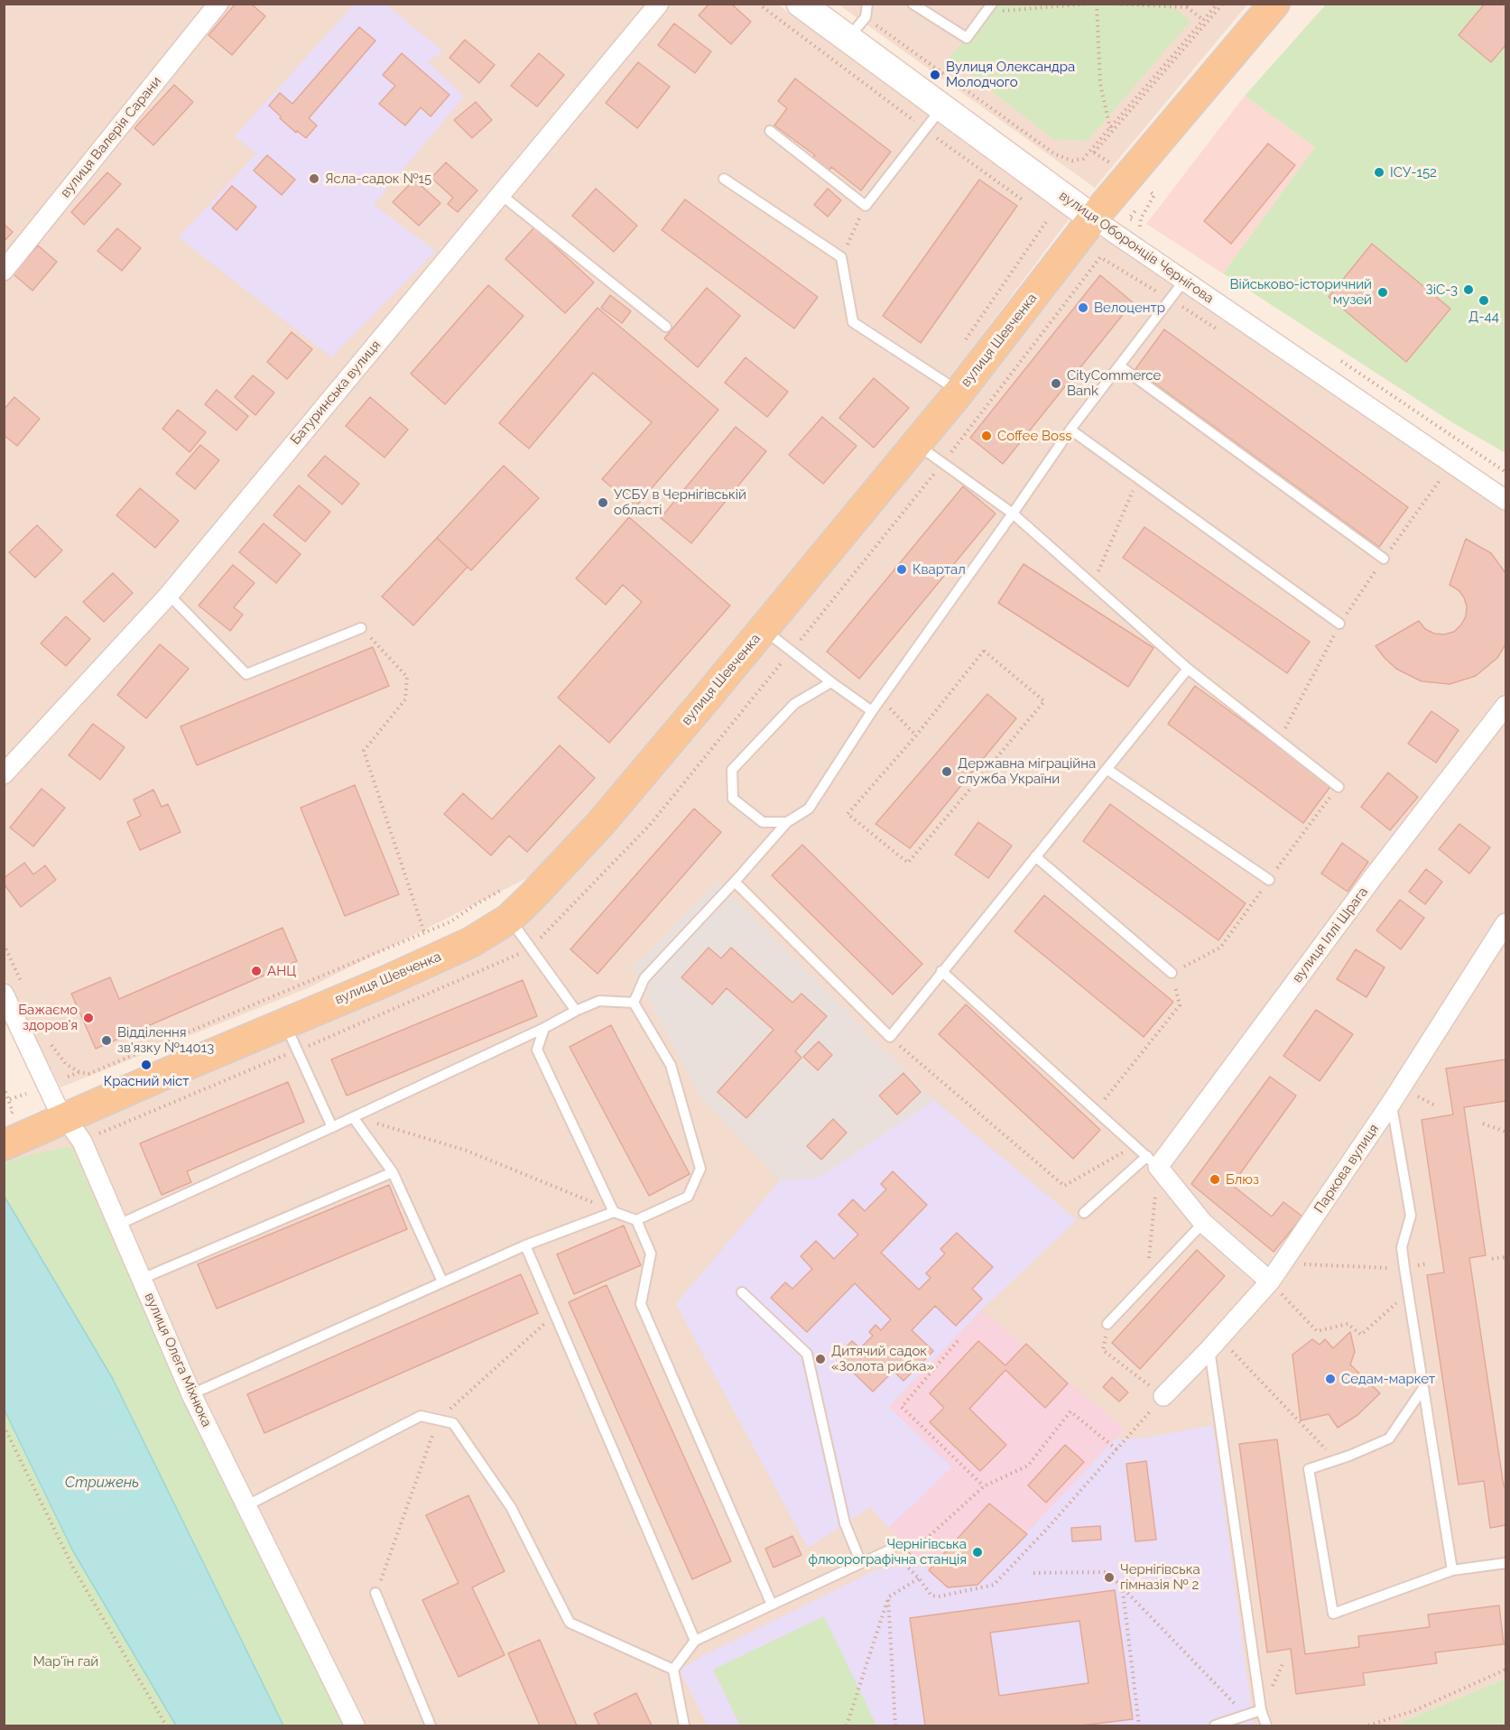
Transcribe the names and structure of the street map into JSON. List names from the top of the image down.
{
  "streets": {
    "main road": ["вулиця Оборонців Чернігова", "вулиця Шевченка"],
    "street": [
      "вулиця Валерія Сарани",
      "Батуринська вулиця",
      "вулиця Іллі Шрага",
      "Паркова вулиця",
      "вулиця Олега Міхнюка"
    ]
  },
  "crossings": [
    ["вулиця Оборонців Чернігова", "вулиця Шевченка"],
    ["вулиця Шевченка", "вулиця Олега Міхнюка"]
  ],
  "water": ["Стрижень"],
  "parks": ["Мар'їн гай"],
  "places": [
    "Вулиця Олександра Молодчого",
    "ІСУ-152",
    "Ясла-садок №15",
    "ЗіС-3",
    "Військово-історичний музей",
    "Д-44",
    "Велоцентр",
    "CityCommerce Bank",
    "Coffee Boss",
    "УСБУ в Чернігівській області",
    "Квартал",
    "Державна міграційна служба України",
    "АНЦ",
    "Бажаємо здоров’я",
    "Відділення зв’язку №14013",
    "Красний міст",
    "Блюз",
    "Дитячий садок «Золота рибка»",
    "Седам-маркет",
    "Чернігівська флюорографічна станція",
    "Чернігівська гімназія № 2"
  ]
}
